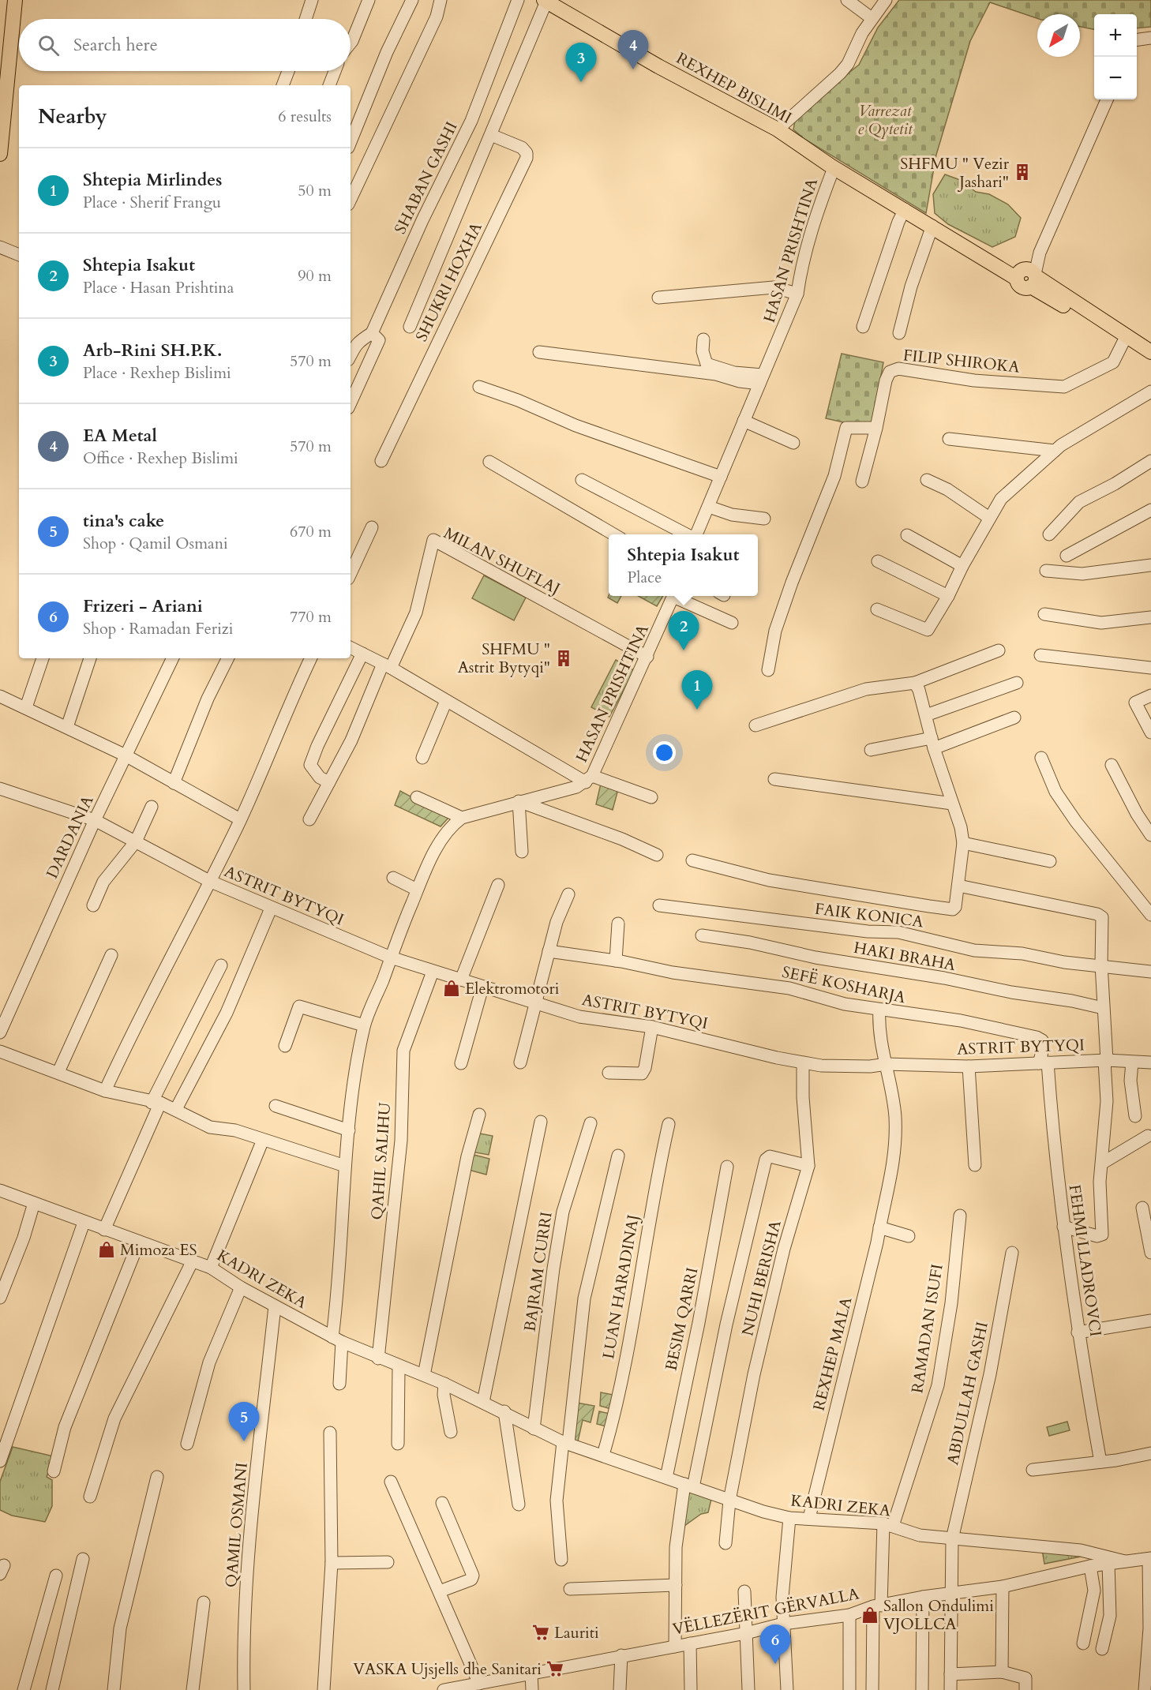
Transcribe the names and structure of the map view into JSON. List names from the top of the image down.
{
  "streets": {
    "main road": ["REXHEP BISLIMI"],
    "street": [
      "SHABAN GASHI",
      "HASAN PRISHTINA",
      "SHUKRI HOXHA",
      "FILIP SHIROKA",
      "MILAN SHUFLAJ",
      "DARDANIA",
      "ASTRIT BYTYQI",
      "FAIK KONICA",
      "HAKI BRAHA",
      "SEFË KOSHARJA",
      "QAHIL SALIHU",
      "FEHMI LLADROVCI",
      "BAJRAM CURRI",
      "NUHI BERISHA",
      "KADRI ZEKA",
      "LUAN HARADINAJ",
      "BESIM QARRI",
      "RAMADAN ISUFI",
      "REXHEP MALA",
      "ABDULLAH GASHI",
      "QAMIL OSMANI",
      "VËLLEZËRIT GËRVALLA"
    ]
  },
  "crossings": [
    ["REXHEP BISLIMI", "HASAN PRISHTINA"],
    ["REXHEP BISLIMI", "SHUKRI HOXHA"],
    ["REXHEP BISLIMI", "FILIP SHIROKA"],
    ["HASAN PRISHTINA", "MILAN SHUFLAJ"],
    ["HASAN PRISHTINA", "ASTRIT BYTYQI"],
    ["HASAN PRISHTINA", "KADRI ZEKA"],
    ["DARDANIA", "ASTRIT BYTYQI"],
    ["ASTRIT BYTYQI", "SEFË KOSHARJA"],
    ["ASTRIT BYTYQI", "QAHIL SALIHU"],
    ["ASTRIT BYTYQI", "FEHMI LLADROVCI"],
    ["ASTRIT BYTYQI", "NUHI BERISHA"],
    ["ASTRIT BYTYQI", "REXHEP MALA"],
    ["SEFË KOSHARJA", "FEHMI LLADROVCI"],
    ["SEFË KOSHARJA", "REXHEP MALA"],
    ["QAHIL SALIHU", "KADRI ZEKA"],
    ["BAJRAM CURRI", "KADRI ZEKA"],
    ["NUHI BERISHA", "KADRI ZEKA"],
    ["KADRI ZEKA", "LUAN HARADINAJ"],
    ["KADRI ZEKA", "BESIM QARRI"],
    ["KADRI ZEKA", "RAMADAN ISUFI"],
    ["KADRI ZEKA", "REXHEP MALA"],
    ["KADRI ZEKA", "ABDULLAH GASHI"],
    ["KADRI ZEKA", "QAMIL OSMANI"],
    ["KADRI ZEKA", "VËLLEZËRIT GËRVALLA"],
    ["RAMADAN ISUFI", "VËLLEZËRIT GËRVALLA"],
    ["ABDULLAH GASHI", "VËLLEZËRIT GËRVALLA"]
  ],
  "parks": ["Varrezat e Qytetit"],
  "places": {
    "building": ["SHFMU \" Vezir Jashari\"", "SHFMU \" Astrit Bytyqi\""],
    "shop": ["Elektromotori", "Mimoza ES", "Sallon Ondulimi VJOLLCA"],
    "supermarket": ["Lauriti", "VASKA Ujsjells dhe Sanitari"]
  },
  "north": "bottom left",
  "page": {
    "map_buttons": ["+", "−"],
    "search": "Search here",
    "pins": [
      "4",
      "3",
      "2",
      "1",
      "5",
      "6"
    ],
    "heading": ["Nearby", "6 results"],
    "list": [
      {
        "mark": "1",
        "name": "Shtepia Mirlindes",
        "note": "Place · Sherif Frangu",
        "value": "50 m"
      },
      {
        "mark": "2",
        "name": "Shtepia Isakut",
        "note": "Place · Hasan Prishtina",
        "value": "90 m"
      },
      {
        "mark": "3",
        "name": "Arb-Rini SH.P.K.",
        "note": "Place · Rexhep Bislimi",
        "value": "570 m"
      },
      {
        "mark": "4",
        "name": "EA Metal",
        "note": "Office · Rexhep Bislimi",
        "value": "570 m"
      },
      {
        "mark": "5",
        "name": "tina's cake",
        "note": "Shop · Qamil Osmani",
        "value": "670 m"
      },
      {
        "mark": "6",
        "name": "Frizeri - Ariani",
        "note": "Shop · Ramadan Ferizi",
        "value": "770 m"
      }
    ],
    "popup": ["Shtepia Isakut", "Place"]
  }
}
